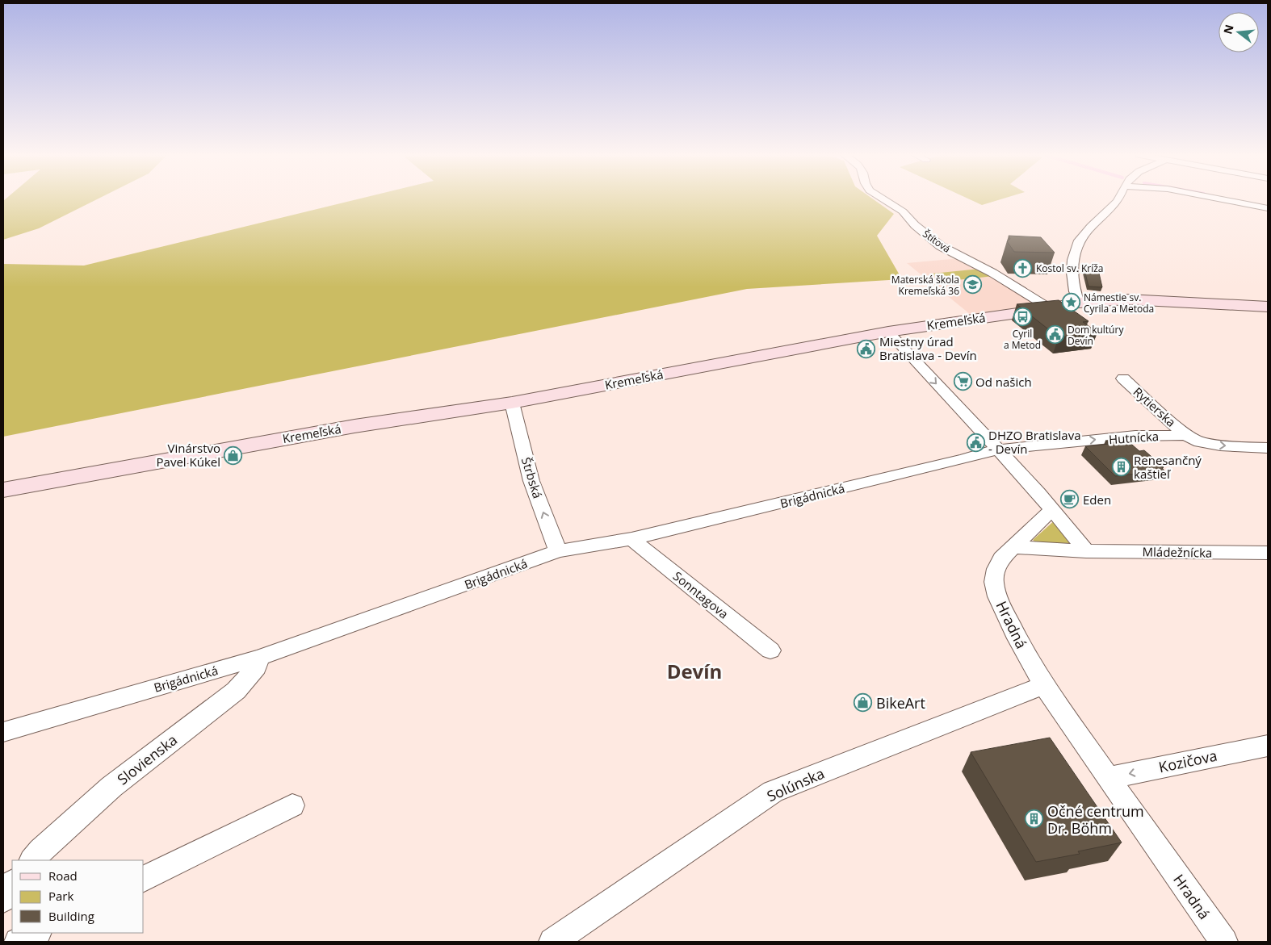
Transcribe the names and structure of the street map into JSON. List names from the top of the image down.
{
  "streets": {
    "street": [
      "Štítová",
      "Kremeľská",
      "Rytierska",
      "Hutnícka",
      "Štrbská",
      "Brigádnická",
      "Mládežnícka",
      "Sonntagova",
      "Hradná",
      "Slovienska",
      "Kozičova",
      "Solúnska"
    ]
  },
  "crossings": [
    ["Štítová", "Kremeľská"],
    ["Kremeľská", "Štrbská"],
    ["Rytierska", "Hutnícka"],
    ["Hutnícka", "Brigádnická"],
    ["Štrbská", "Brigádnická"],
    ["Brigádnická", "Sonntagova"],
    ["Brigádnická", "Slovienska"],
    ["Mládežnícka", "Hradná"],
    ["Hradná", "Kozičova"],
    ["Hradná", "Solúnska"]
  ],
  "one_way": ["Hutnícka", "Štrbská", "Kozičova"],
  "districts": ["Devín"],
  "places": {
    "church": ["Kostol sv. Kríža"],
    "school or university": ["Materská škola Kremeľská 36"],
    "place": ["Námestie sv. Cyrila a Metoda"],
    "bus stop": ["Cyril a Metod"],
    "public building": ["Dom kultúry Devín", "Miestny úrad Bratislava - Devín", "DHZO Bratislava - Devín"],
    "supermarket": ["Od našich"],
    "shop": ["Vinárstvo Pavel Kúkel", "BikeArt"],
    "building": ["Renesančný kaštieľ", "Očné centrum Dr. Böhm"],
    "cafe": ["Eden"]
  },
  "legend": ["Road", "Park", "Building"],
  "north": "left"
}
